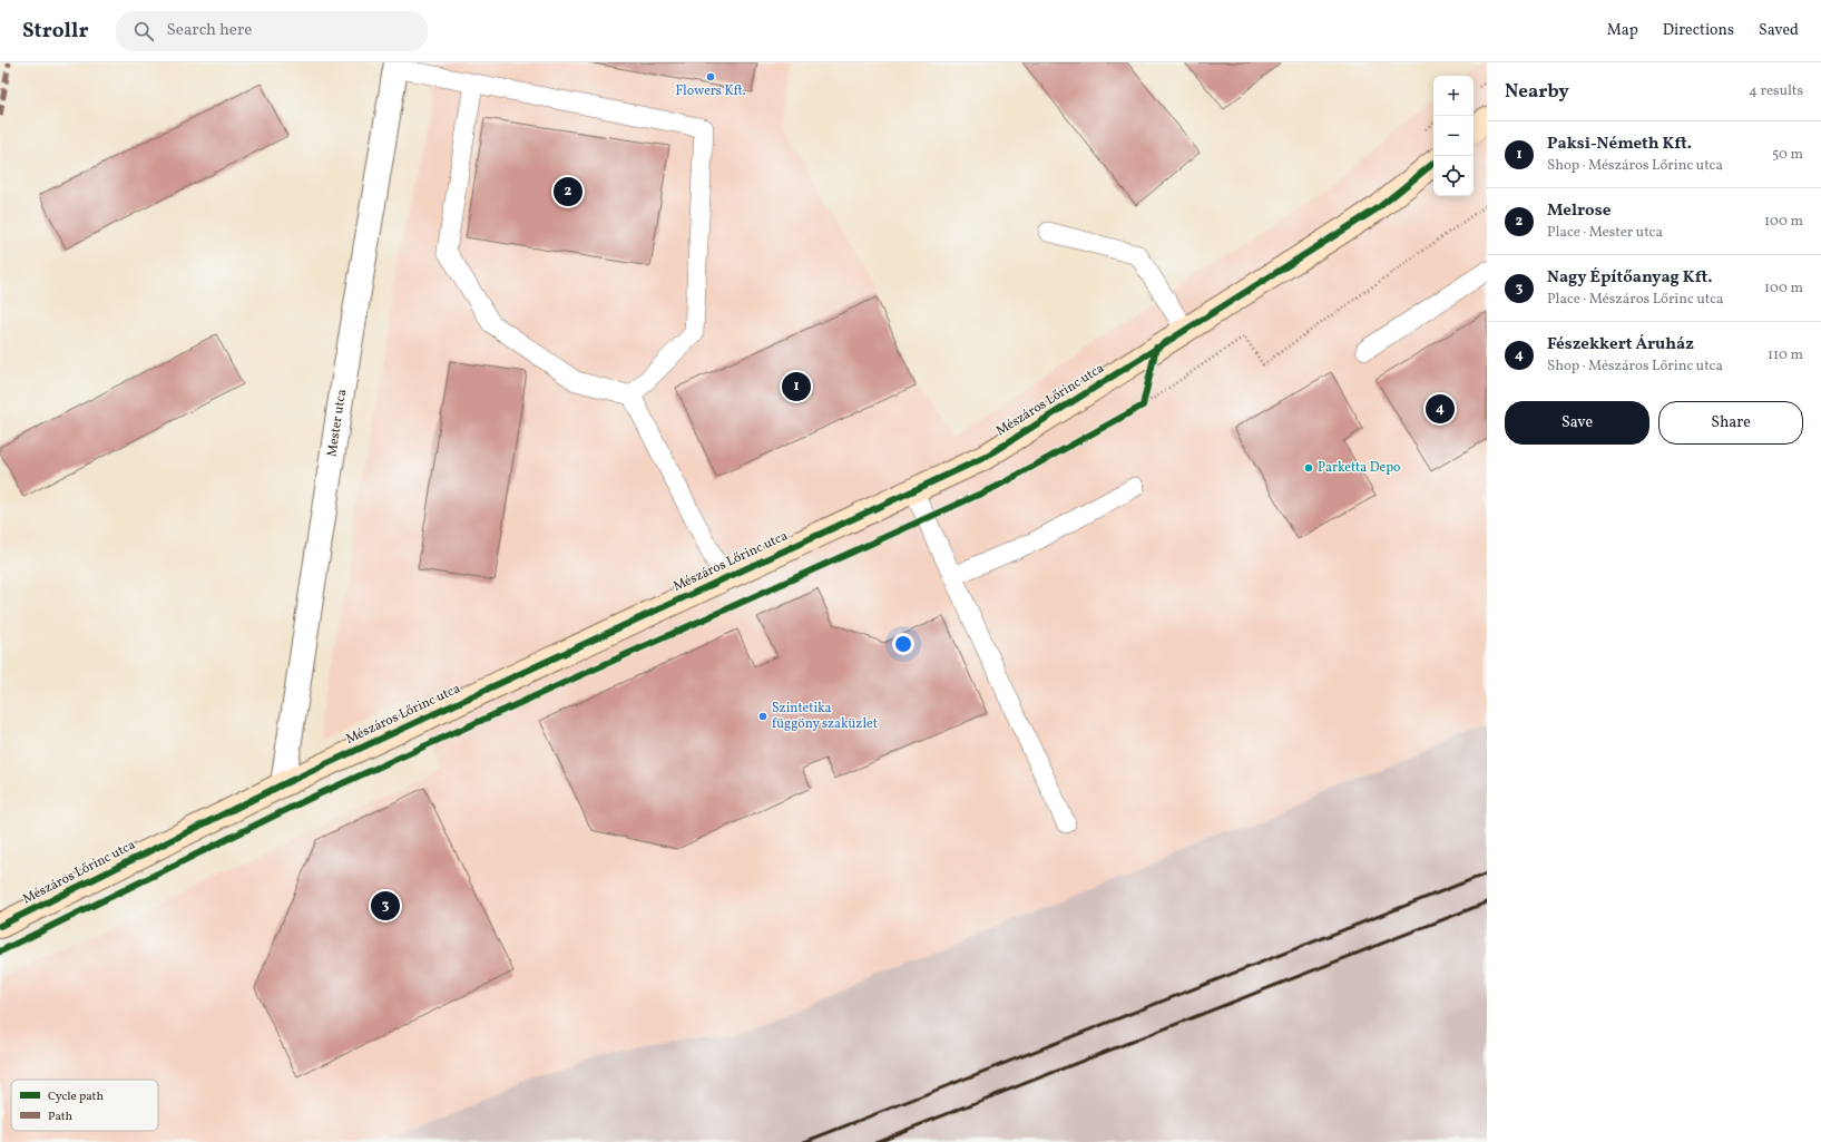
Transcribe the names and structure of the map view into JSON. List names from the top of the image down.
{
  "streets": {
    "street": ["Mészáros Lőrinc utca", "Mester utca"]
  },
  "crossings": [
    ["Mészáros Lőrinc utca", "Mester utca"]
  ],
  "places": ["Flowers Kft.", "Parketta Depo", "Szintetika függöny szaküzlet"],
  "legend": ["Cycle path", "Path"],
  "page": {
    "header": "Strollr",
    "search": "Search here",
    "nav": ["Map", "Directions", "Saved"],
    "heading": ["Nearby", "4 results"],
    "map_buttons": ["+", "−"],
    "list": [
      {
        "mark": "1",
        "name": "Paksi-Németh Kft.",
        "note": "Shop · Mészáros Lőrinc utca",
        "value": "50 m"
      },
      {
        "mark": "2",
        "name": "Melrose",
        "note": "Place · Mester utca",
        "value": "100 m"
      },
      {
        "mark": "3",
        "name": "Nagy Építőanyag Kft.",
        "note": "Place · Mészáros Lőrinc utca",
        "value": "100 m"
      },
      {
        "mark": "4",
        "name": "Fészekkert Áruház",
        "note": "Shop · Mészáros Lőrinc utca",
        "value": "110 m"
      }
    ],
    "pins": [
      "2",
      "1",
      "4",
      "3"
    ],
    "buttons": ["Save", "Share"]
  }
}
